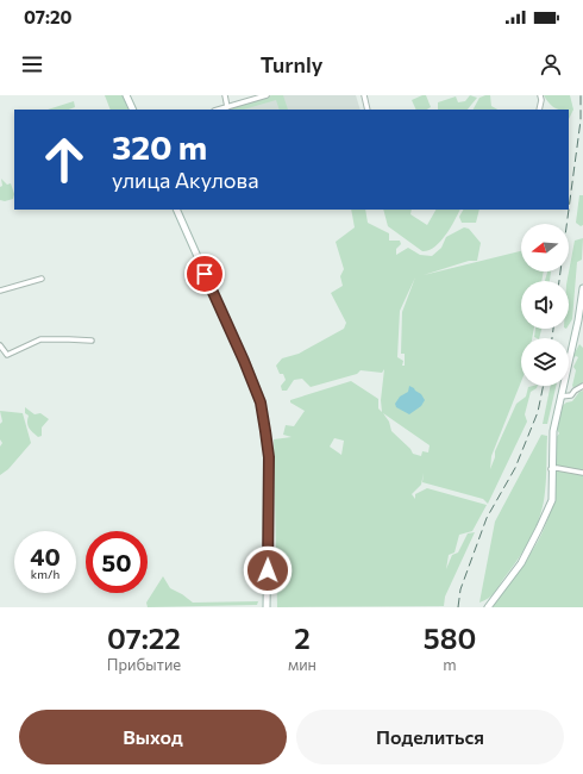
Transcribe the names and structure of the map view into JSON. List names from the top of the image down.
{
  "north": "left",
  "page": {
    "status": "07:20",
    "header": "Turnly",
    "turn": ["320 m", "улица Акулова"],
    "speed": "40 km/h",
    "limit": "50",
    "eta": [
      "07:22",
      "Прибытие",
      "2",
      "мин",
      "580",
      "m"
    ],
    "buttons": ["Выход", "Поделиться"]
  }
}
